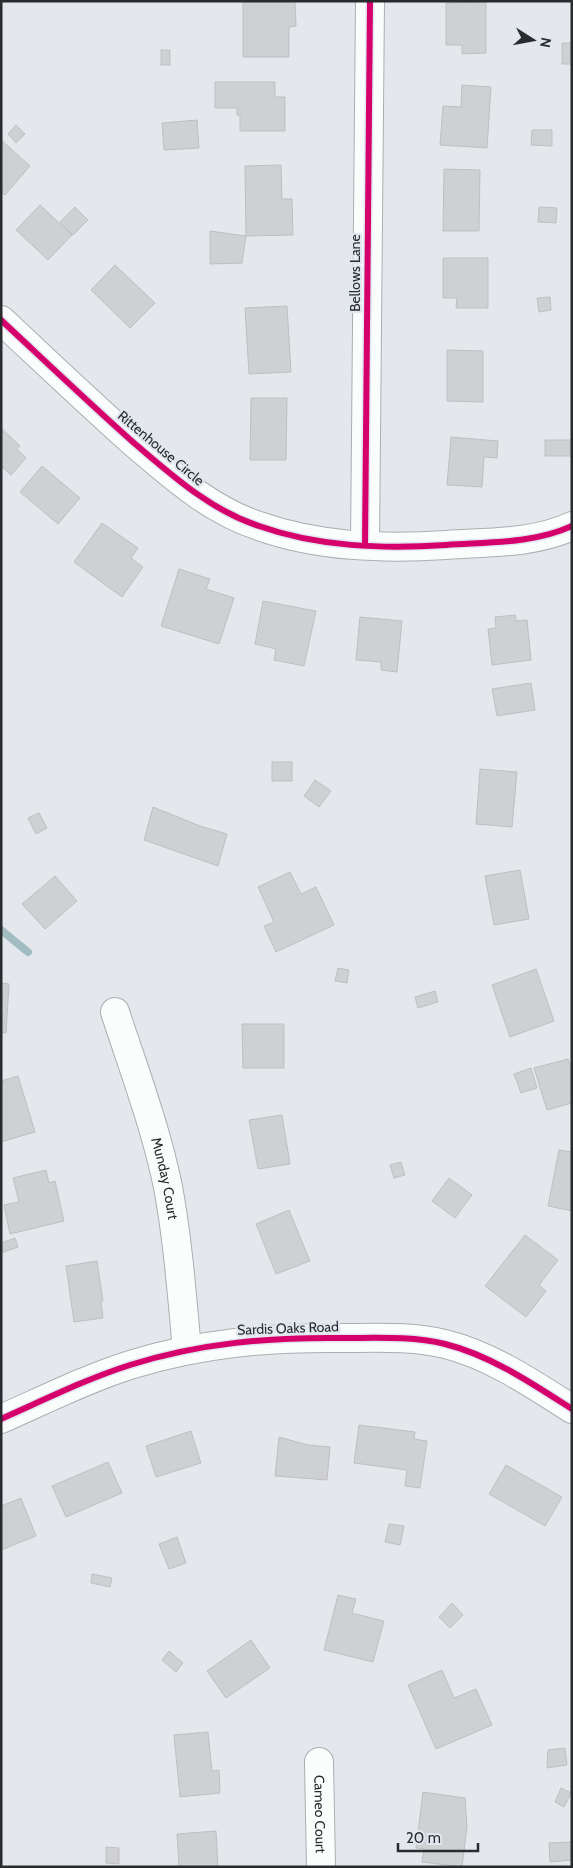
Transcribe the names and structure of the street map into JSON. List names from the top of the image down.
{
  "streets": {
    "street": [
      "Bellows Lane",
      "Rittenhouse Circle",
      "Munday Court",
      "Sardis Oaks Road",
      "Cameo Court"
    ]
  },
  "crossings": [
    ["Bellows Lane", "Rittenhouse Circle"],
    ["Munday Court", "Sardis Oaks Road"]
  ],
  "scale_bar": "20 m",
  "north": "right"
}
